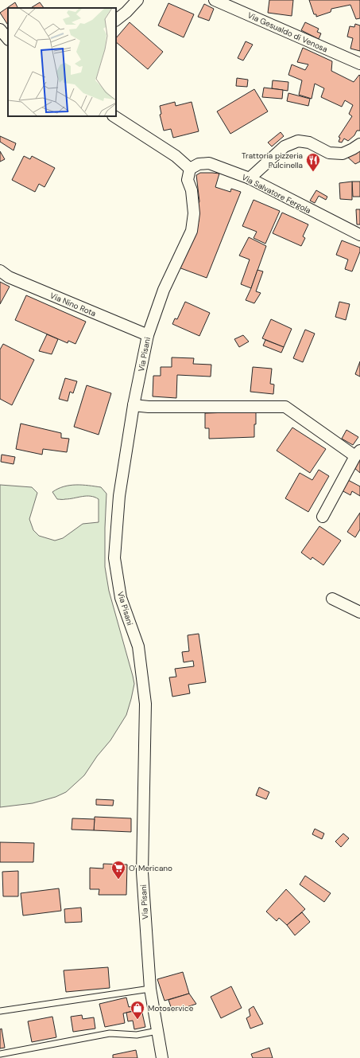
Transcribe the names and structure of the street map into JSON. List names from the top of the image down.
{
  "streets": {
    "street": [
      "Via Gesualdo di Venosa",
      "Via Salvatore Fergola",
      "Via Nino Rota",
      "Via Pisani"
    ]
  },
  "crossings": [
    ["Via Salvatore Fergola", "Via Pisani"],
    ["Via Nino Rota", "Via Pisani"]
  ],
  "places": {
    "restaurant": ["Trattoria pizzeria Pulcinella"],
    "supermarket": ["O' Mericano"],
    "shop": ["Motoservice"]
  }
}
